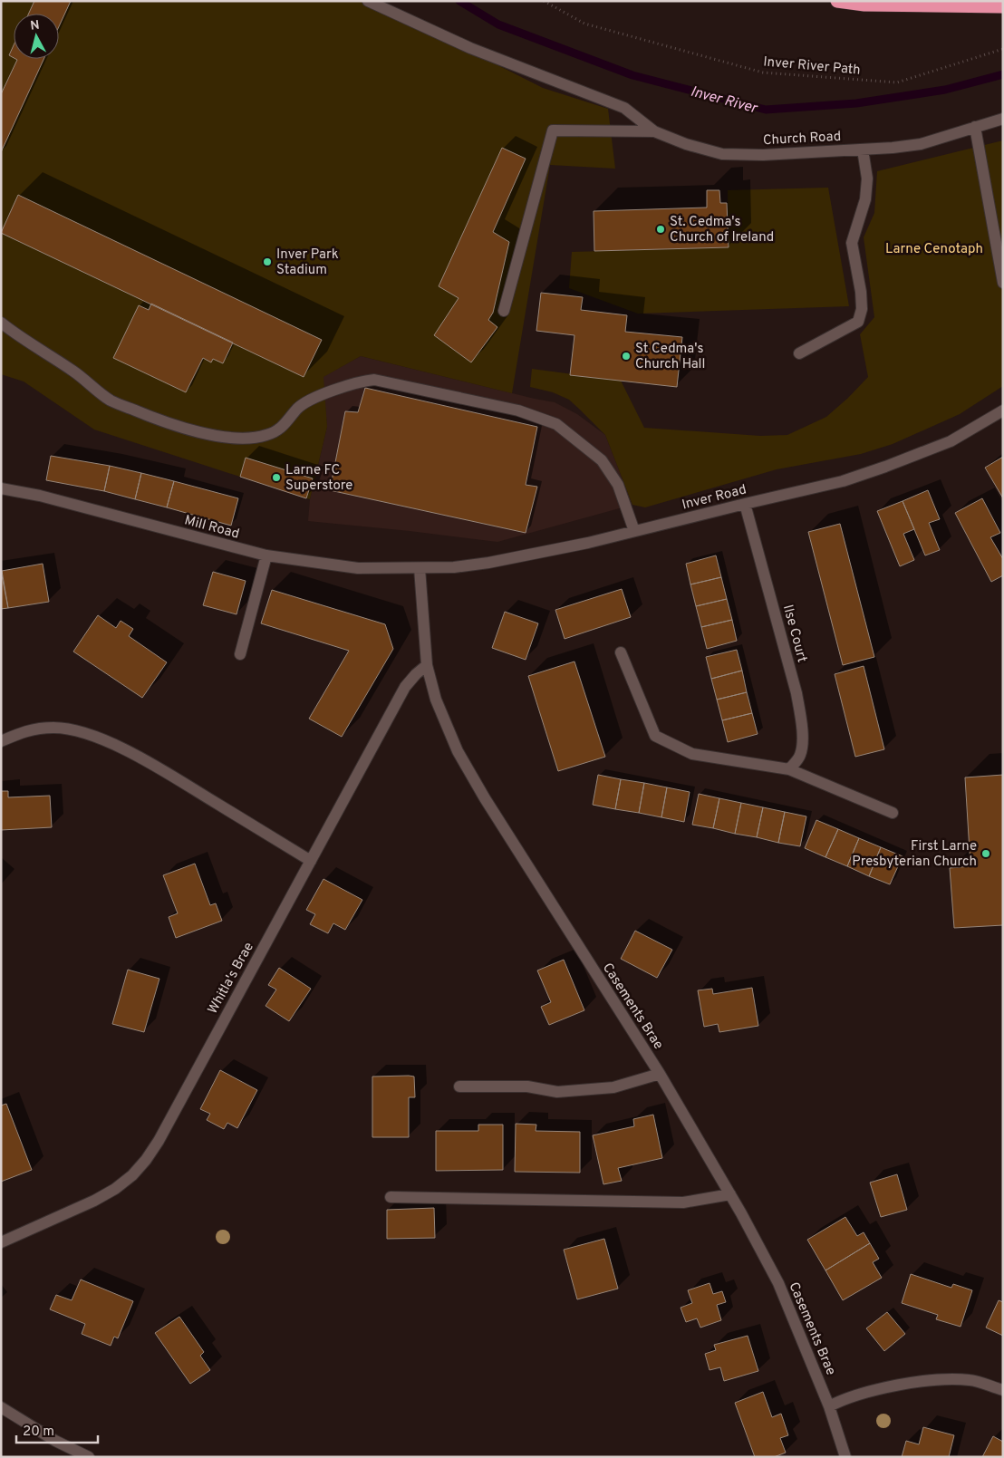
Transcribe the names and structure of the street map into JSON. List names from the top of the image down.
{
  "streets": {
    "street": [
      "Church Road",
      "Inver Road",
      "Mill Road",
      "Ilse Court",
      "Whitla's Brae",
      "Casements Brae"
    ],
    "path": ["Inver River Path"]
  },
  "crossings": [
    ["Inver Road", "Mill Road"],
    ["Inver Road", "Ilse Court"],
    ["Inver Road", "Casements Brae"],
    ["Mill Road", "Casements Brae"],
    ["Whitla's Brae", "Casements Brae"]
  ],
  "water": ["Inver River"],
  "parks": ["Larne Cenotaph"],
  "places": [
    "St. Cedma's Church of Ireland",
    "Inver Park Stadium",
    "St Cedma's Church Hall",
    "Larne FC Superstore",
    "First Larne Presbyterian Church"
  ],
  "scale_bar": "20 m",
  "north": "top"
}
